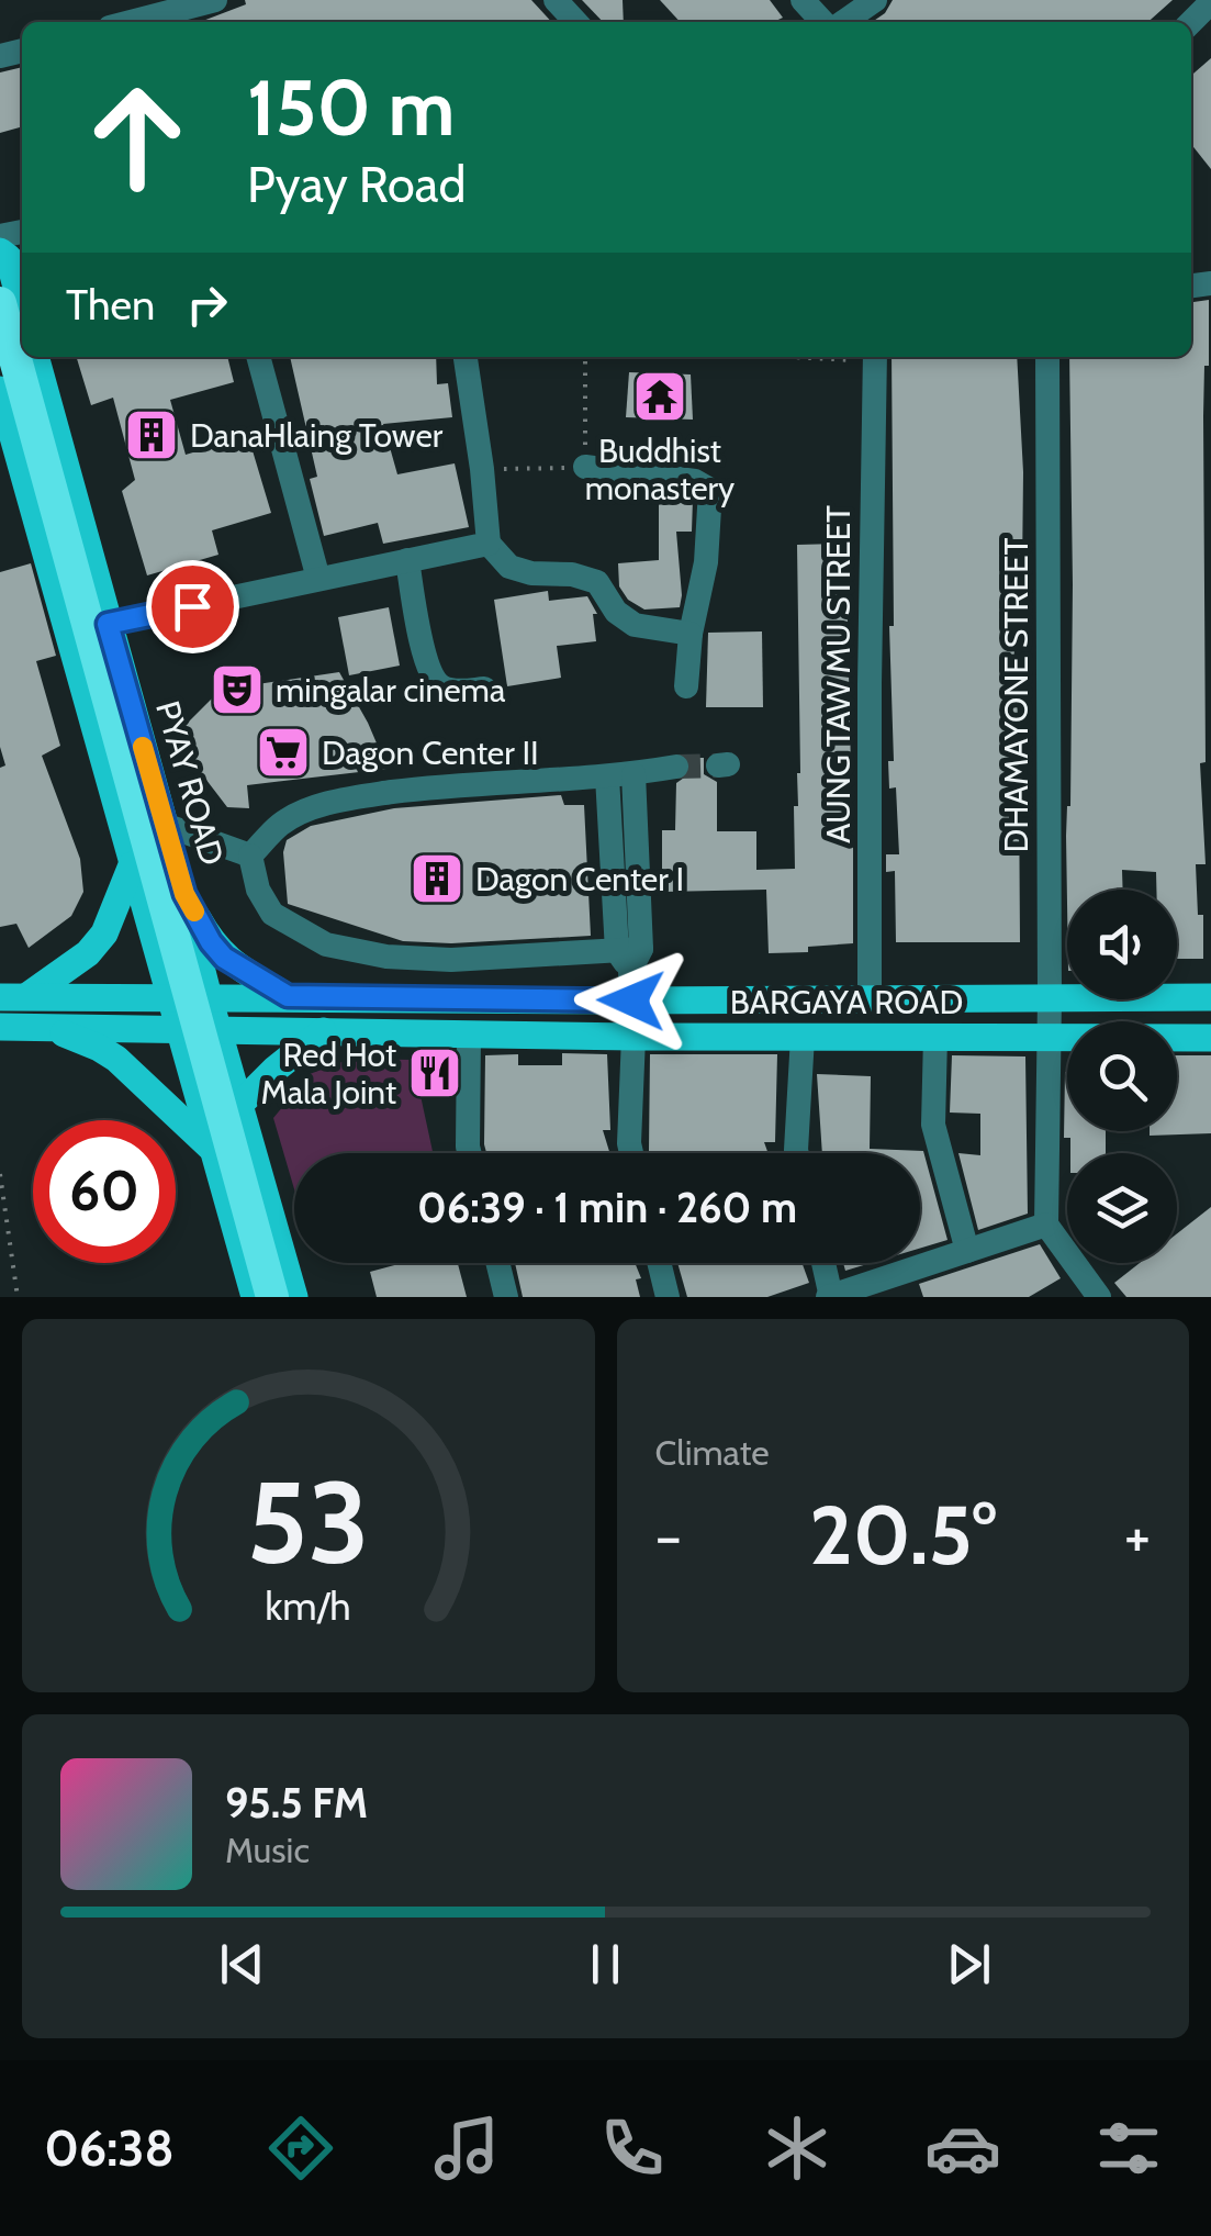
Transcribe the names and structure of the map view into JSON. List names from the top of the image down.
{
  "streets": {
    "main road": ["PYAY ROAD", "BARGAYA ROAD"],
    "street": ["AUNG TAW MU STREET", "DHAMAYONE STREET"]
  },
  "crossings": [
    ["DHAMAYONE STREET", "BARGAYA ROAD"],
    ["PYAY ROAD", "BARGAYA ROAD"]
  ],
  "places": {
    "temple": ["Buddhist monastery"],
    "building": ["DanaHlaing Tower", "Dagon Center I"],
    "theatre": ["mingalar cinema"],
    "supermarket": ["Dagon Center II"],
    "restaurant": ["Red Hot Mala Joint"]
  },
  "page": {
    "turn": ["150 m", "Pyay Road"],
    "then": "Then",
    "limit": "60",
    "trip": "06:39 · 1 min · 260 m",
    "tile": "Climate",
    "heat": ["−", "20.5°", "+"],
    "song": ["95.5 FM", "Music"],
    "tabs": "06:38",
    "gauge": ["53", "km/h"]
  }
}
